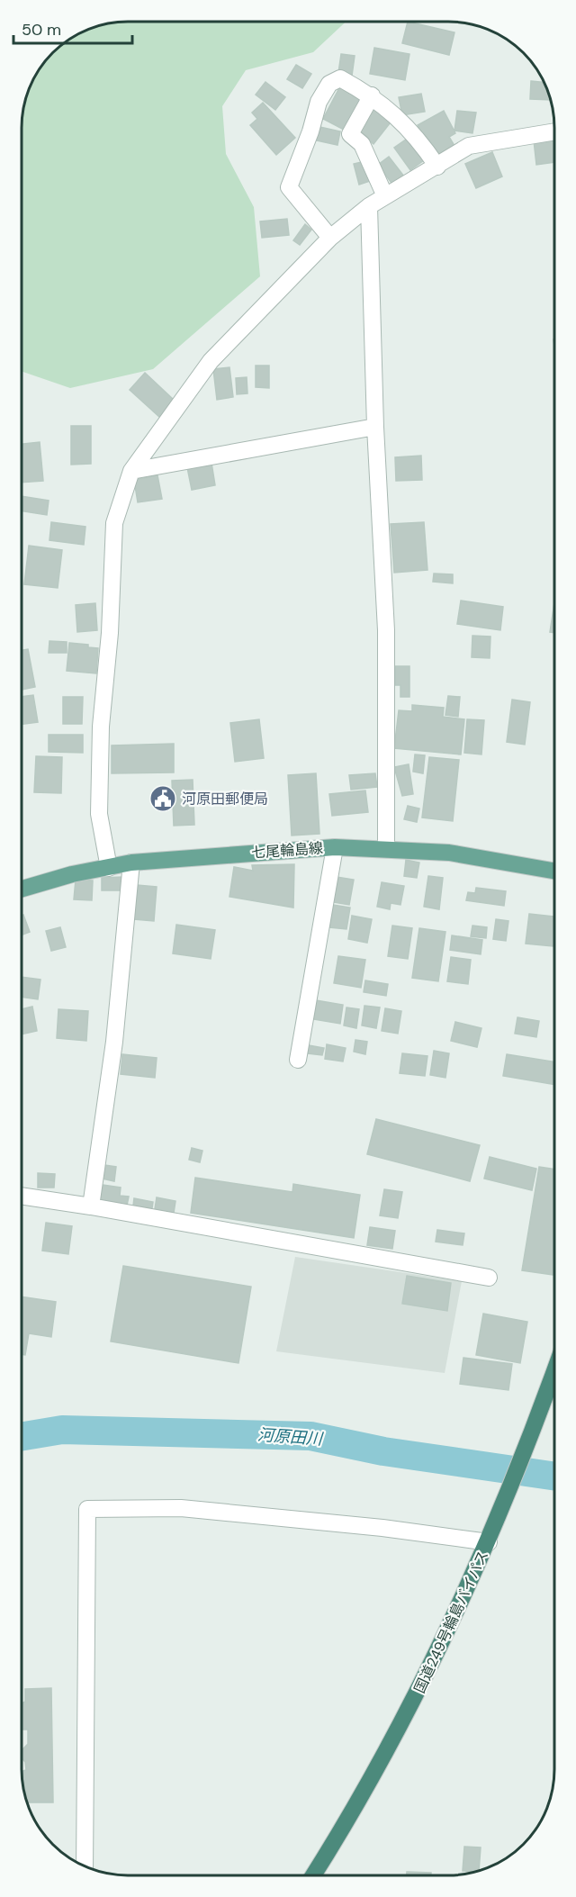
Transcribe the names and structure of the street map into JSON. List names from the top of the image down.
{
  "streets": {
    "highway": ["国道249号輪島バイパス"],
    "main road": ["七尾輪島線"]
  },
  "water": ["河原田川"],
  "places": {
    "public building": ["河原田郵便局"]
  },
  "scale_bar": "50 m"
}
